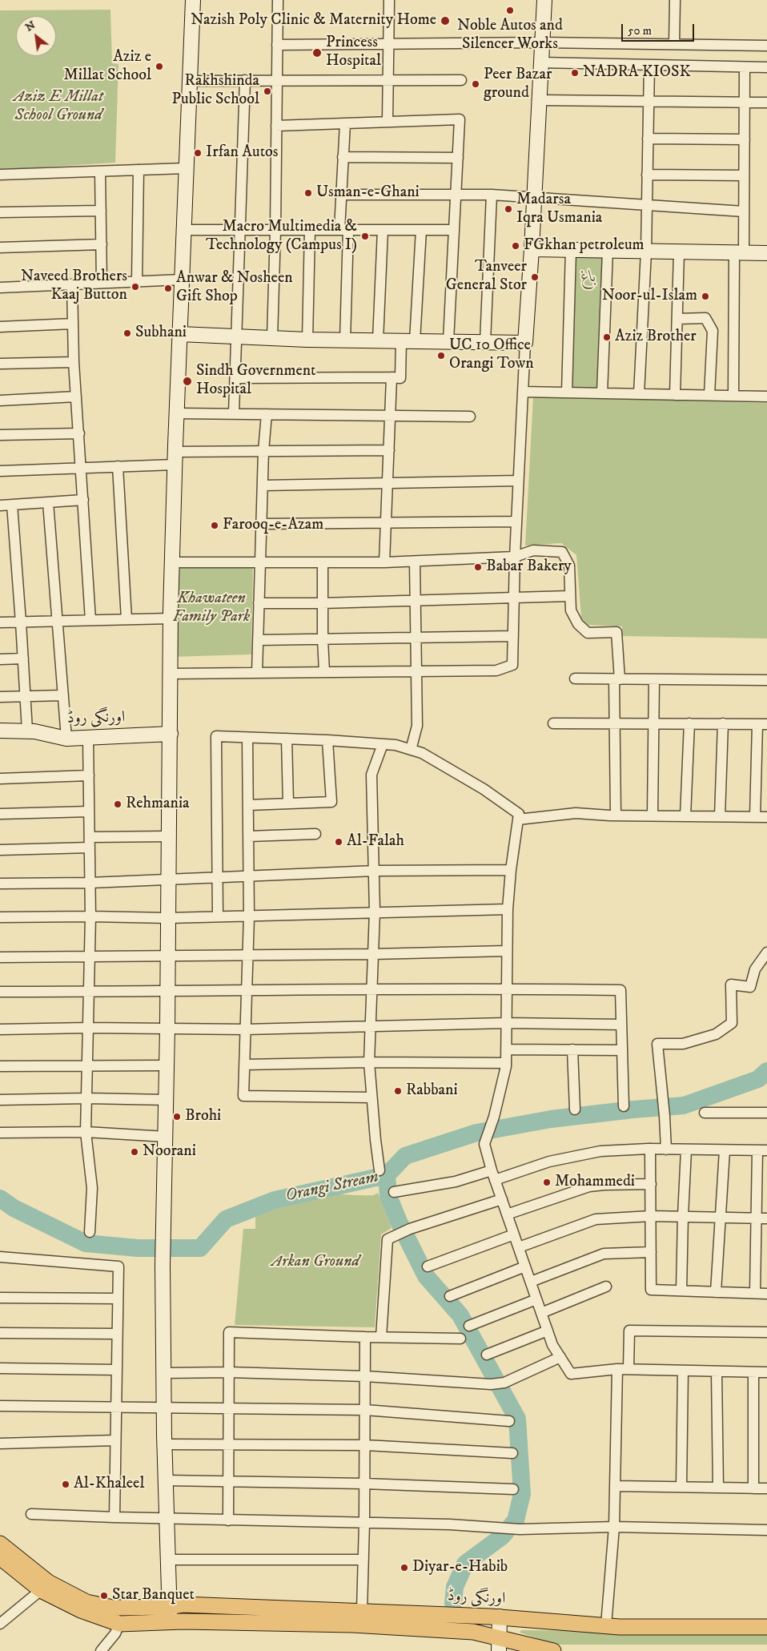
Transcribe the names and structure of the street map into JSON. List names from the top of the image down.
{
  "streets": {
    "main road": ["اورنگی روڈ"]
  },
  "water": ["Orangi Stream"],
  "parks": [
    "Aziz E Millat School Ground",
    "باغ",
    "Khawateen Family Park",
    "Arkan Ground"
  ],
  "places": [
    "Noble Autos and Silencer Works",
    "Nazish Poly Clinic & Maternity Home",
    "Princess Hospital",
    "Aziz e Millat School",
    "NADRA KIOSK",
    "Peer Bazar ground",
    "Rakhshinda Public School",
    "Irfan Autos",
    "Usman-e-Ghani",
    "Madarsa Iqra Usmania",
    "Macro Multimedia & Technology (Campus I)",
    "FGkhan petroleum",
    "Tanveer General Stor",
    "Naveed Brothers Kaaj Button",
    "Anwar & Nosheen Gift Shop",
    "Noor-ul-Islam",
    "Subhani",
    "Aziz Brother",
    "UC 10 Office Orangi Town",
    "Sindh Government Hospital",
    "Farooq-e-Azam",
    "Babar Bakery",
    "Rehmania",
    "Al-Falah",
    "Rabbani",
    "Brohi",
    "Noorani",
    "Mohammedi",
    "Al-Khaleel",
    "Diyar-e-Habib",
    "Star Banquet"
  ],
  "scale_bar": "50 m",
  "north": "top left"
}
